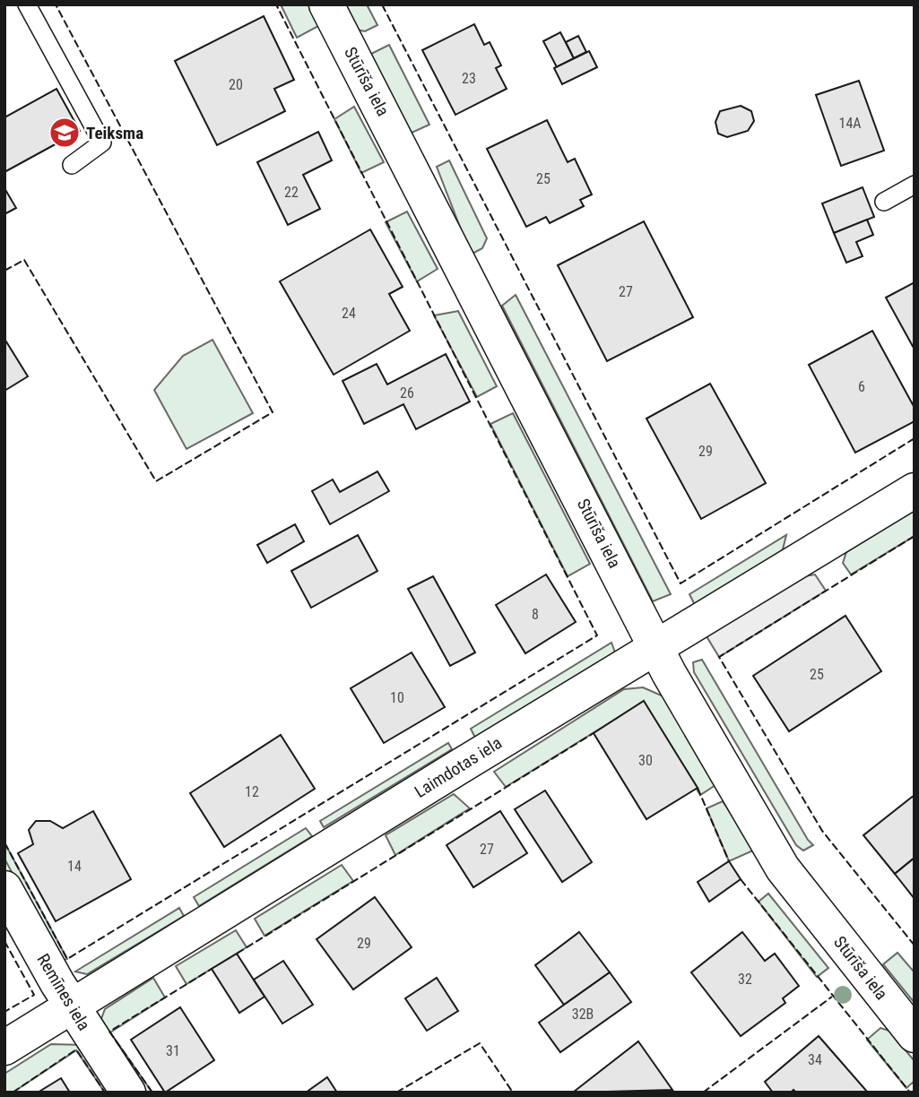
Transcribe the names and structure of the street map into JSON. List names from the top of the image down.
{
  "streets": {
    "street": ["Stūrīša iela", "Laimdotas iela", "Remīnes iela"]
  },
  "crossings": [
    ["Stūrīša iela", "Laimdotas iela"],
    ["Laimdotas iela", "Remīnes iela"]
  ],
  "places": {
    "school or university": ["Teiksma"]
  },
  "house_numbers": [
    "23",
    "20",
    "14A",
    "25",
    "22",
    "27",
    "24",
    "6",
    "26",
    "29",
    "8",
    "25",
    "10",
    "30",
    "12",
    "27",
    "14",
    "29",
    "32",
    "32B",
    "31",
    "34"
  ]
}
